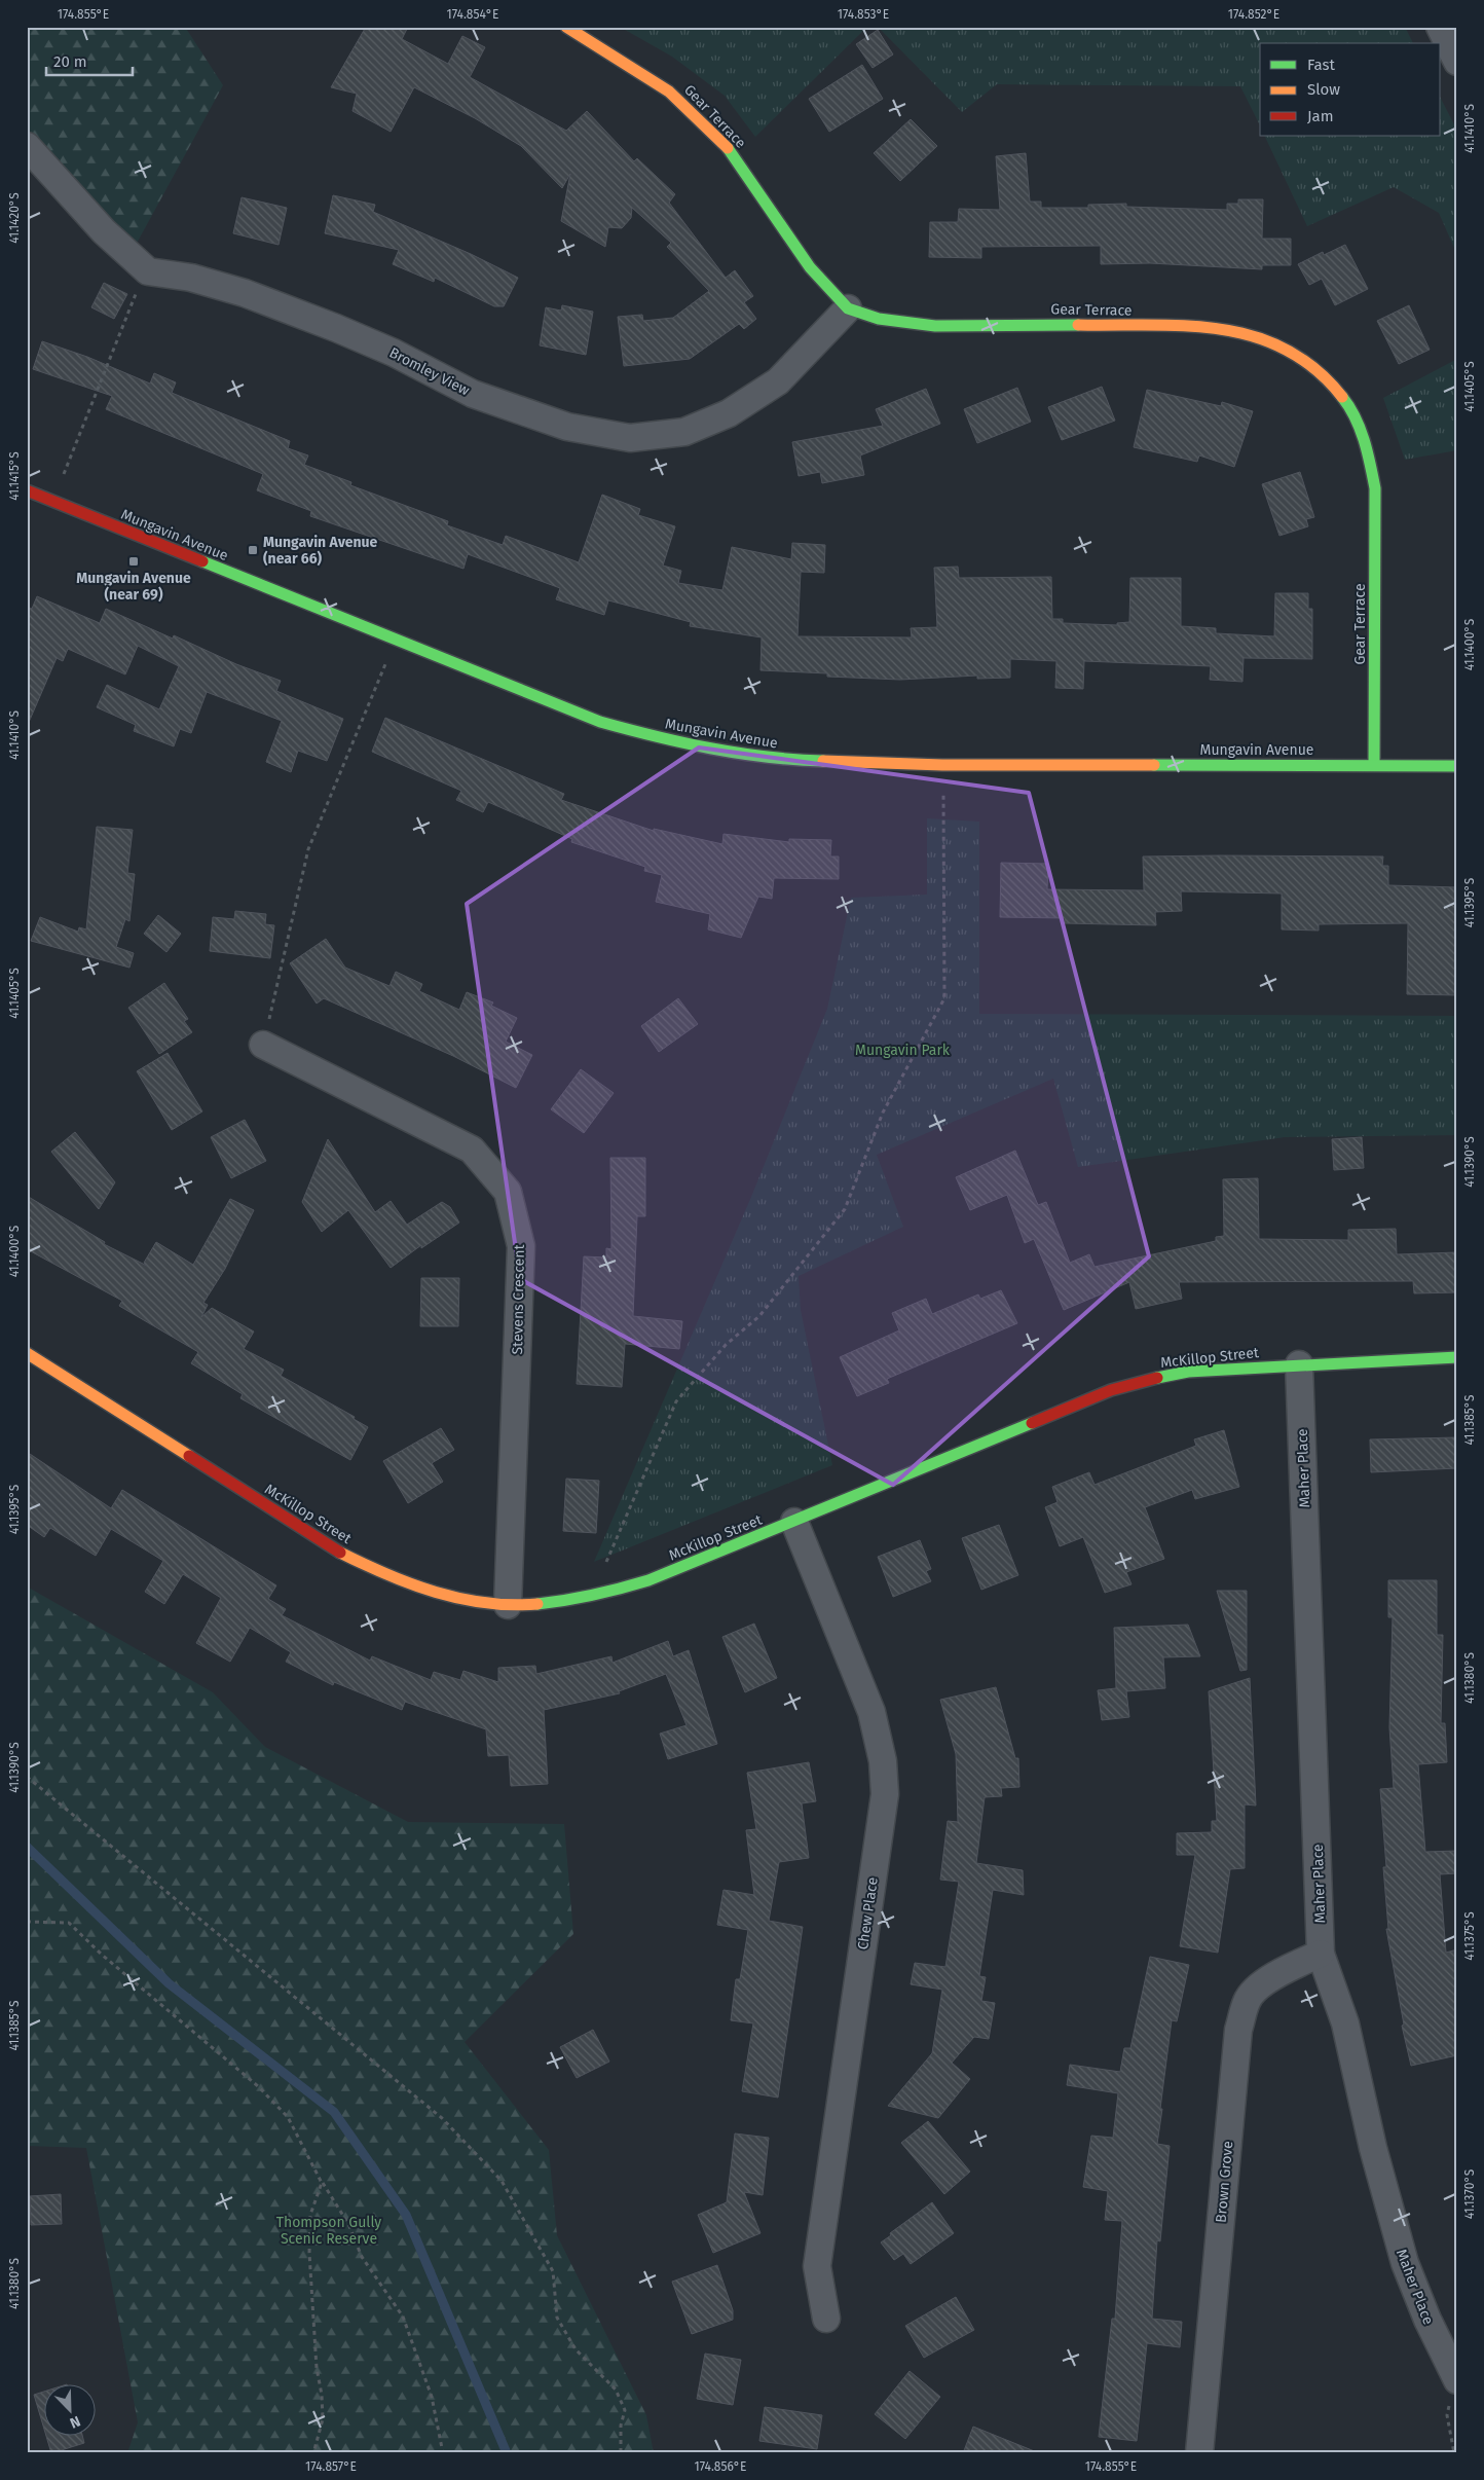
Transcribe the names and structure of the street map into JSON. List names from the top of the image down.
{
  "streets": {
    "street": [
      "Gear Terrace",
      "Bromley View",
      "Mungavin Avenue",
      "Stevens Crescent",
      "McKillop Street",
      "Maher Place",
      "Chew Place",
      "Brown Grove"
    ]
  },
  "crossings": [
    ["Gear Terrace", "Bromley View"],
    ["Gear Terrace", "Mungavin Avenue"],
    ["Stevens Crescent", "McKillop Street"],
    ["McKillop Street", "Maher Place"],
    ["McKillop Street", "Chew Place"],
    ["Maher Place", "Brown Grove"]
  ],
  "parks": ["Mungavin Park", "Thompson Gully Scenic Reserve"],
  "places": {
    "transit": ["Mungavin Avenue (near 66)", "Mungavin Avenue (near 69)"]
  },
  "legend": ["Fast", "Slow", "Jam"],
  "scale_bar": "20 m",
  "north": "bottom right",
  "coordinates": [
    "174.855°E",
    "174.854°E",
    "174.853°E",
    "174.852°E",
    "41.1410°S",
    "41.1420°S",
    "41.1405°S",
    "41.1415°S",
    "41.1400°S",
    "41.1395°S",
    "41.1390°S",
    "41.1385°S",
    "41.1380°S",
    "41.1375°S",
    "41.1370°S",
    "174.857°E",
    "174.856°E"
  ]
}
